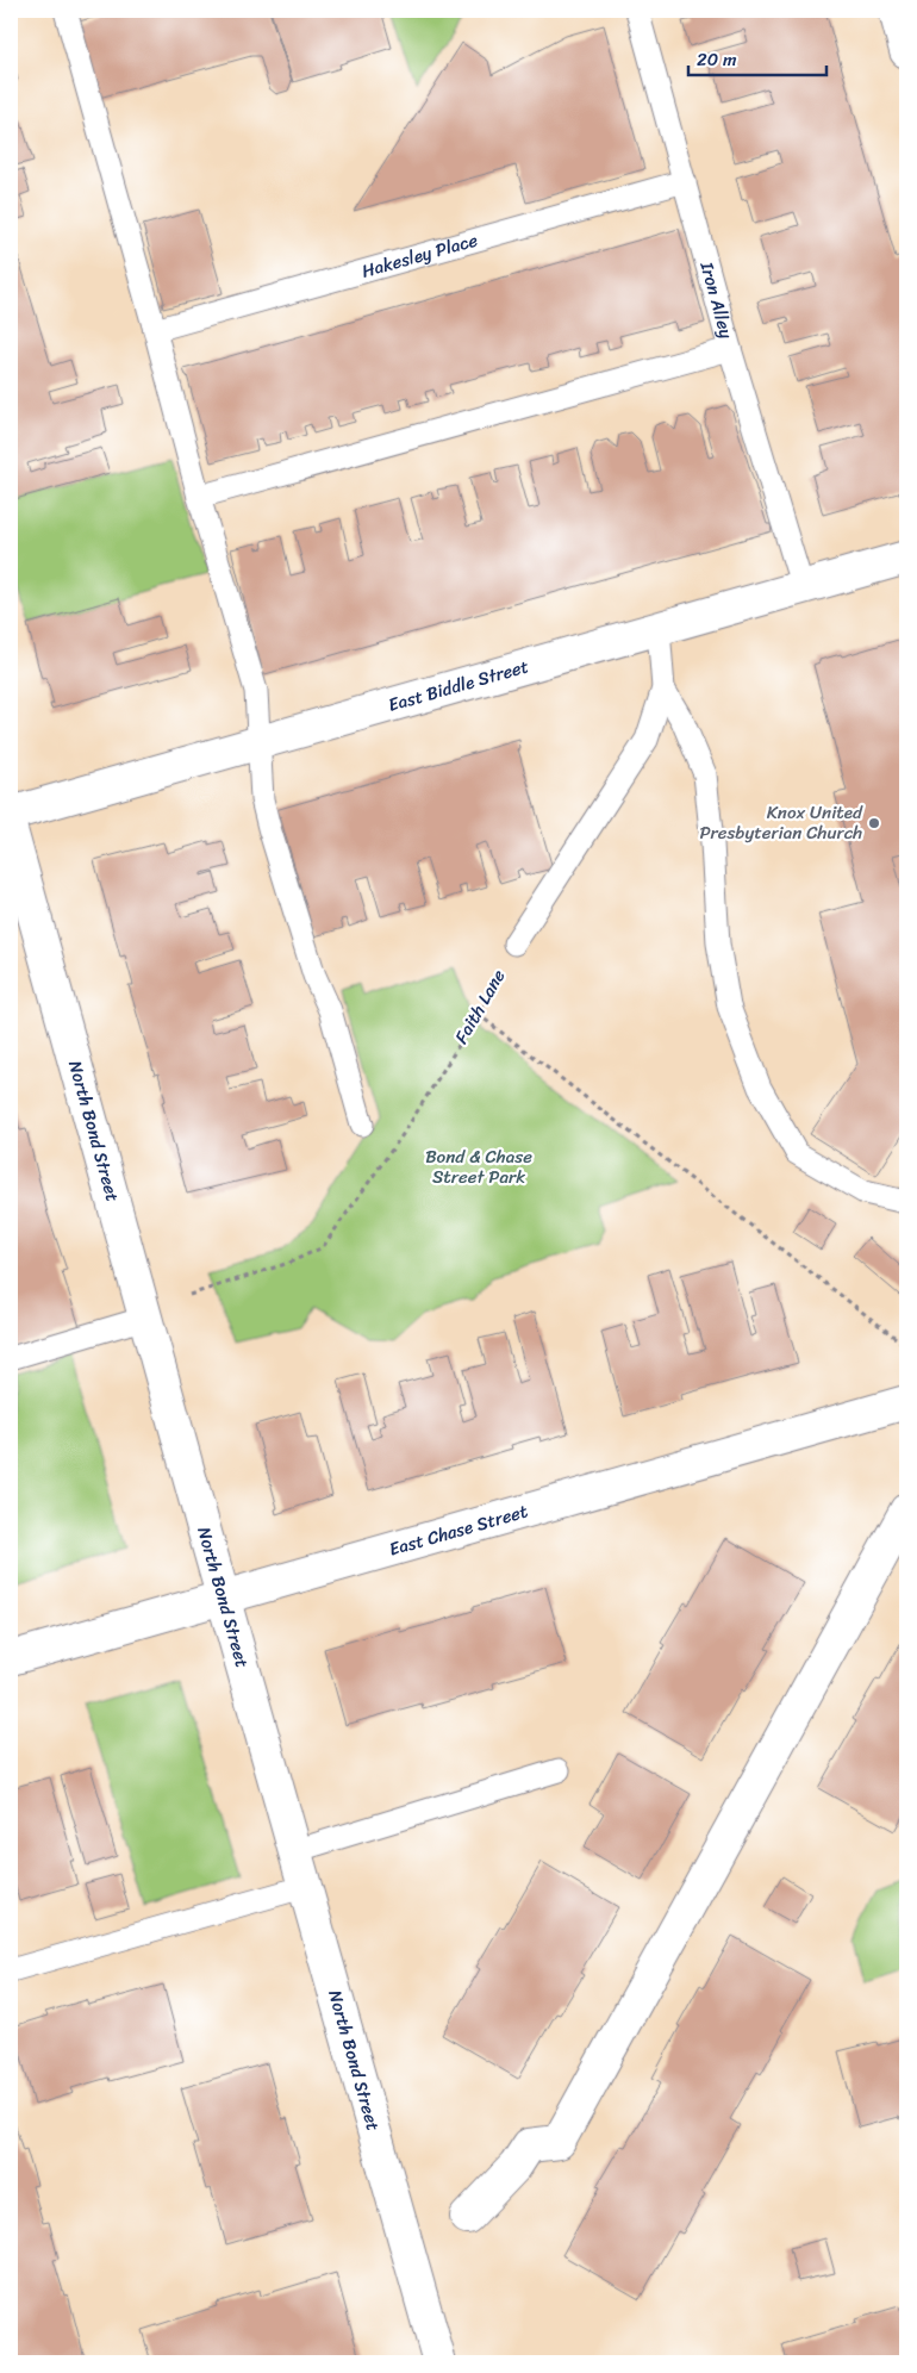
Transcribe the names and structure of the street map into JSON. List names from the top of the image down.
{
  "streets": {
    "street": ["East Biddle Street", "North Bond Street", "East Chase Street"],
    "lane": ["Hakesley Place", "Iron Alley"],
    "path": ["Faith Lane"]
  },
  "crossings": [
    ["Hakesley Place", "Iron Alley"],
    ["Iron Alley", "East Biddle Street"],
    ["North Bond Street", "East Chase Street"]
  ],
  "parks": ["Bond & Chase Street Park"],
  "places": ["Knox United Presbyterian Church"],
  "scale_bar": "20 m"
}
